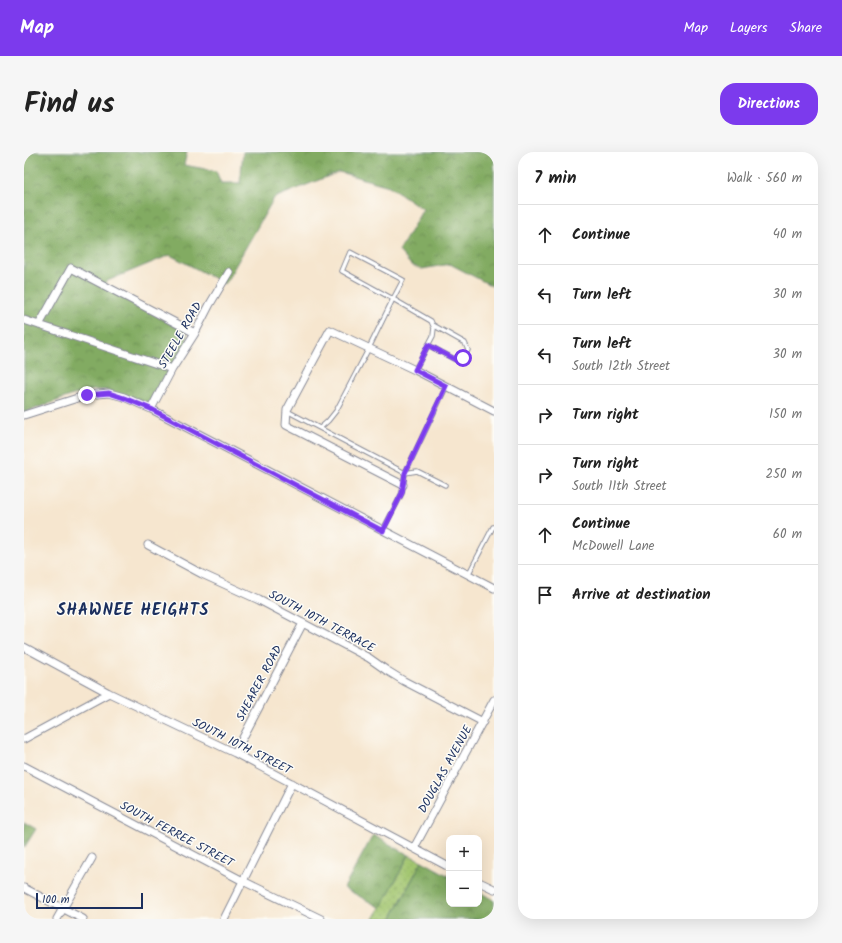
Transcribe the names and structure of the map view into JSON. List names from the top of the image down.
{
  "streets": {
    "street": [
      "STEELE ROAD",
      "SOUTH 10TH TERRACE",
      "SHEARER ROAD",
      "SOUTH 10TH STREET",
      "DOUGLAS AVENUE",
      "SOUTH FERREE STREET"
    ]
  },
  "crossings": [
    ["SOUTH 10TH TERRACE", "SHEARER ROAD"],
    ["SOUTH 10TH TERRACE", "DOUGLAS AVENUE"],
    ["SHEARER ROAD", "SOUTH 10TH STREET"],
    ["SOUTH 10TH STREET", "DOUGLAS AVENUE"]
  ],
  "districts": ["SHAWNEE HEIGHTS"],
  "scale_bar": "100 m",
  "page": {
    "header": "Map",
    "nav": ["Map", "Layers", "Share"],
    "title": "Find us",
    "buttons": "Directions",
    "heading": ["7 min", "Walk · 560 m"],
    "list": [
      ["Continue", "40 m"],
      ["Turn left", "30 m"],
      ["Turn left", "South 12th Street", "30 m"],
      ["Turn right", "150 m"],
      ["Turn right", "South 11th Street", "250 m"],
      ["Continue", "McDowell Lane", "60 m"],
      "Arrive at destination"
    ],
    "map_buttons": ["+", "−"],
    "scale": "100 m"
  }
}
